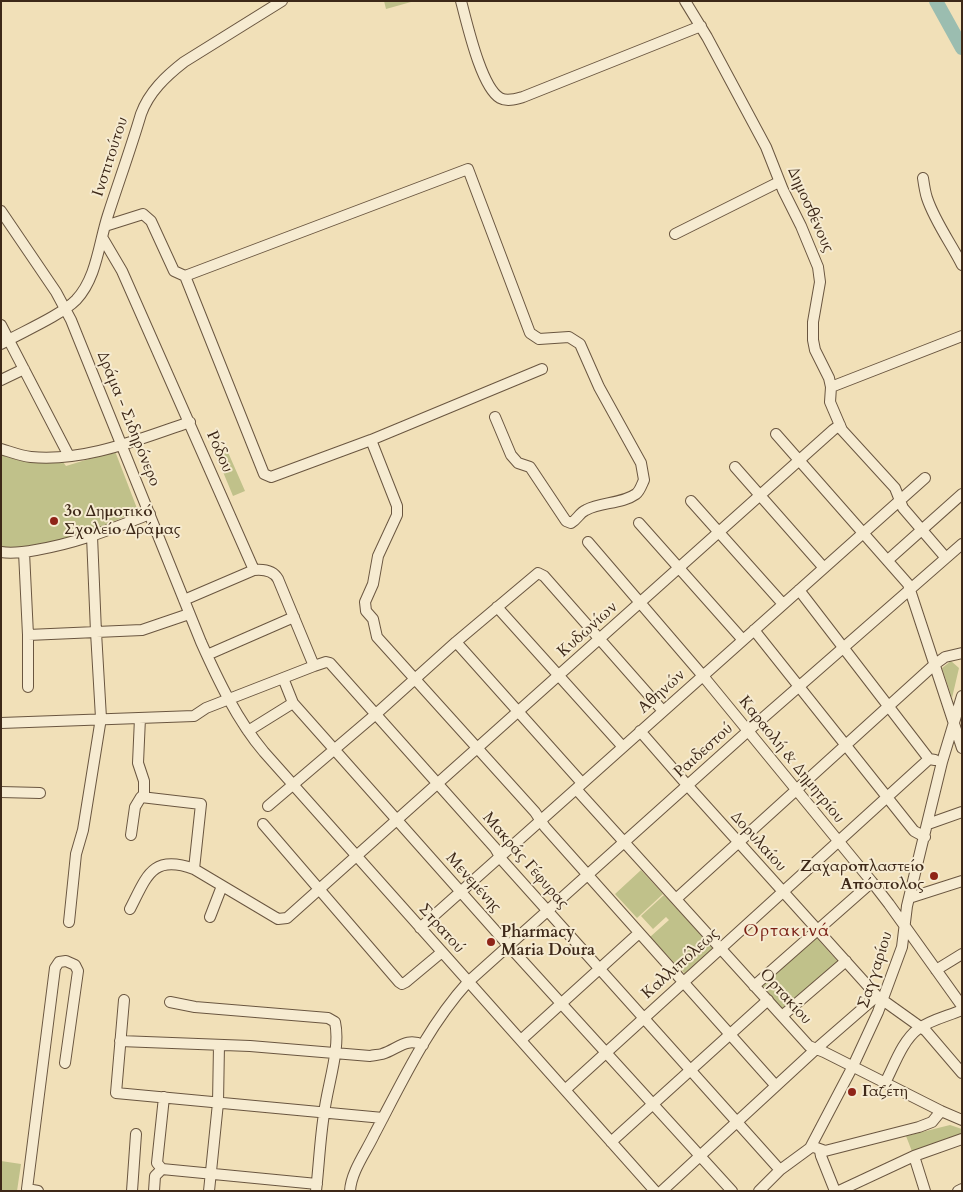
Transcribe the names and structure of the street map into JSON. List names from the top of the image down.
{
  "streets": {
    "street": [
      "Ινστιτούτου",
      "Δημοσθένους",
      "Δράμα - Σιδηρόνερο",
      "Ρόδου",
      "Κυδωνίων",
      "Αθηνών",
      "Ραιδεστού",
      "Καραολή & Δημητρίου",
      "Δορυλαίου",
      "Μακράς Γέφυρας",
      "Μενεμένης",
      "Στρατού",
      "Καλλιπόλεως",
      "Σαγγαρίου",
      "Ορτακίου"
    ]
  },
  "crossings": [
    ["Ινστιτούτου", "Δράμα - Σιδηρόνερο"],
    ["Ινστιτούτου", "Ρόδου"],
    ["Δημοσθένους", "Κυδωνίων"],
    ["Δημοσθένους", "Αθηνών"],
    ["Δημοσθένους", "Ραιδεστού"],
    ["Δράμα - Σιδηρόνερο", "Στρατού"],
    ["Κυδωνίων", "Καραολή & Δημητρίου"],
    ["Κυδωνίων", "Μακράς Γέφυρας"],
    ["Κυδωνίων", "Μενεμένης"],
    ["Κυδωνίων", "Στρατού"],
    ["Κυδωνίων", "Ορτακίου"],
    ["Αθηνών", "Καραολή & Δημητρίου"],
    ["Αθηνών", "Δορυλαίου"],
    ["Αθηνών", "Μακράς Γέφυρας"],
    ["Αθηνών", "Μενεμένης"],
    ["Αθηνών", "Στρατού"],
    ["Αθηνών", "Ορτακίου"],
    ["Ραιδεστού", "Καραολή & Δημητρίου"],
    ["Ραιδεστού", "Δορυλαίου"],
    ["Ραιδεστού", "Μακράς Γέφυρας"],
    ["Ραιδεστού", "Μενεμένης"],
    ["Ραιδεστού", "Στρατού"],
    ["Ραιδεστού", "Ορτακίου"],
    ["Καραολή & Δημητρίου", "Καλλιπόλεως"],
    ["Καραολή & Δημητρίου", "Σαγγαρίου"],
    ["Δορυλαίου", "Καλλιπόλεως"],
    ["Δορυλαίου", "Σαγγαρίου"],
    ["Μακράς Γέφυρας", "Καλλιπόλεως"],
    ["Μακράς Γέφυρας", "Σαγγαρίου"],
    ["Μενεμένης", "Καλλιπόλεως"],
    ["Στρατού", "Καλλιπόλεως"],
    ["Καλλιπόλεως", "Ορτακίου"],
    ["Σαγγαρίου", "Ορτακίου"]
  ],
  "districts": ["Ορτακινά"],
  "places": [
    "3ο Δημοτικό Σχολείο Δράμας",
    "Ζαχαροπλαστείο Απόστολος",
    "Pharmacy Maria Doura",
    "Γαζέτη"
  ]
}
